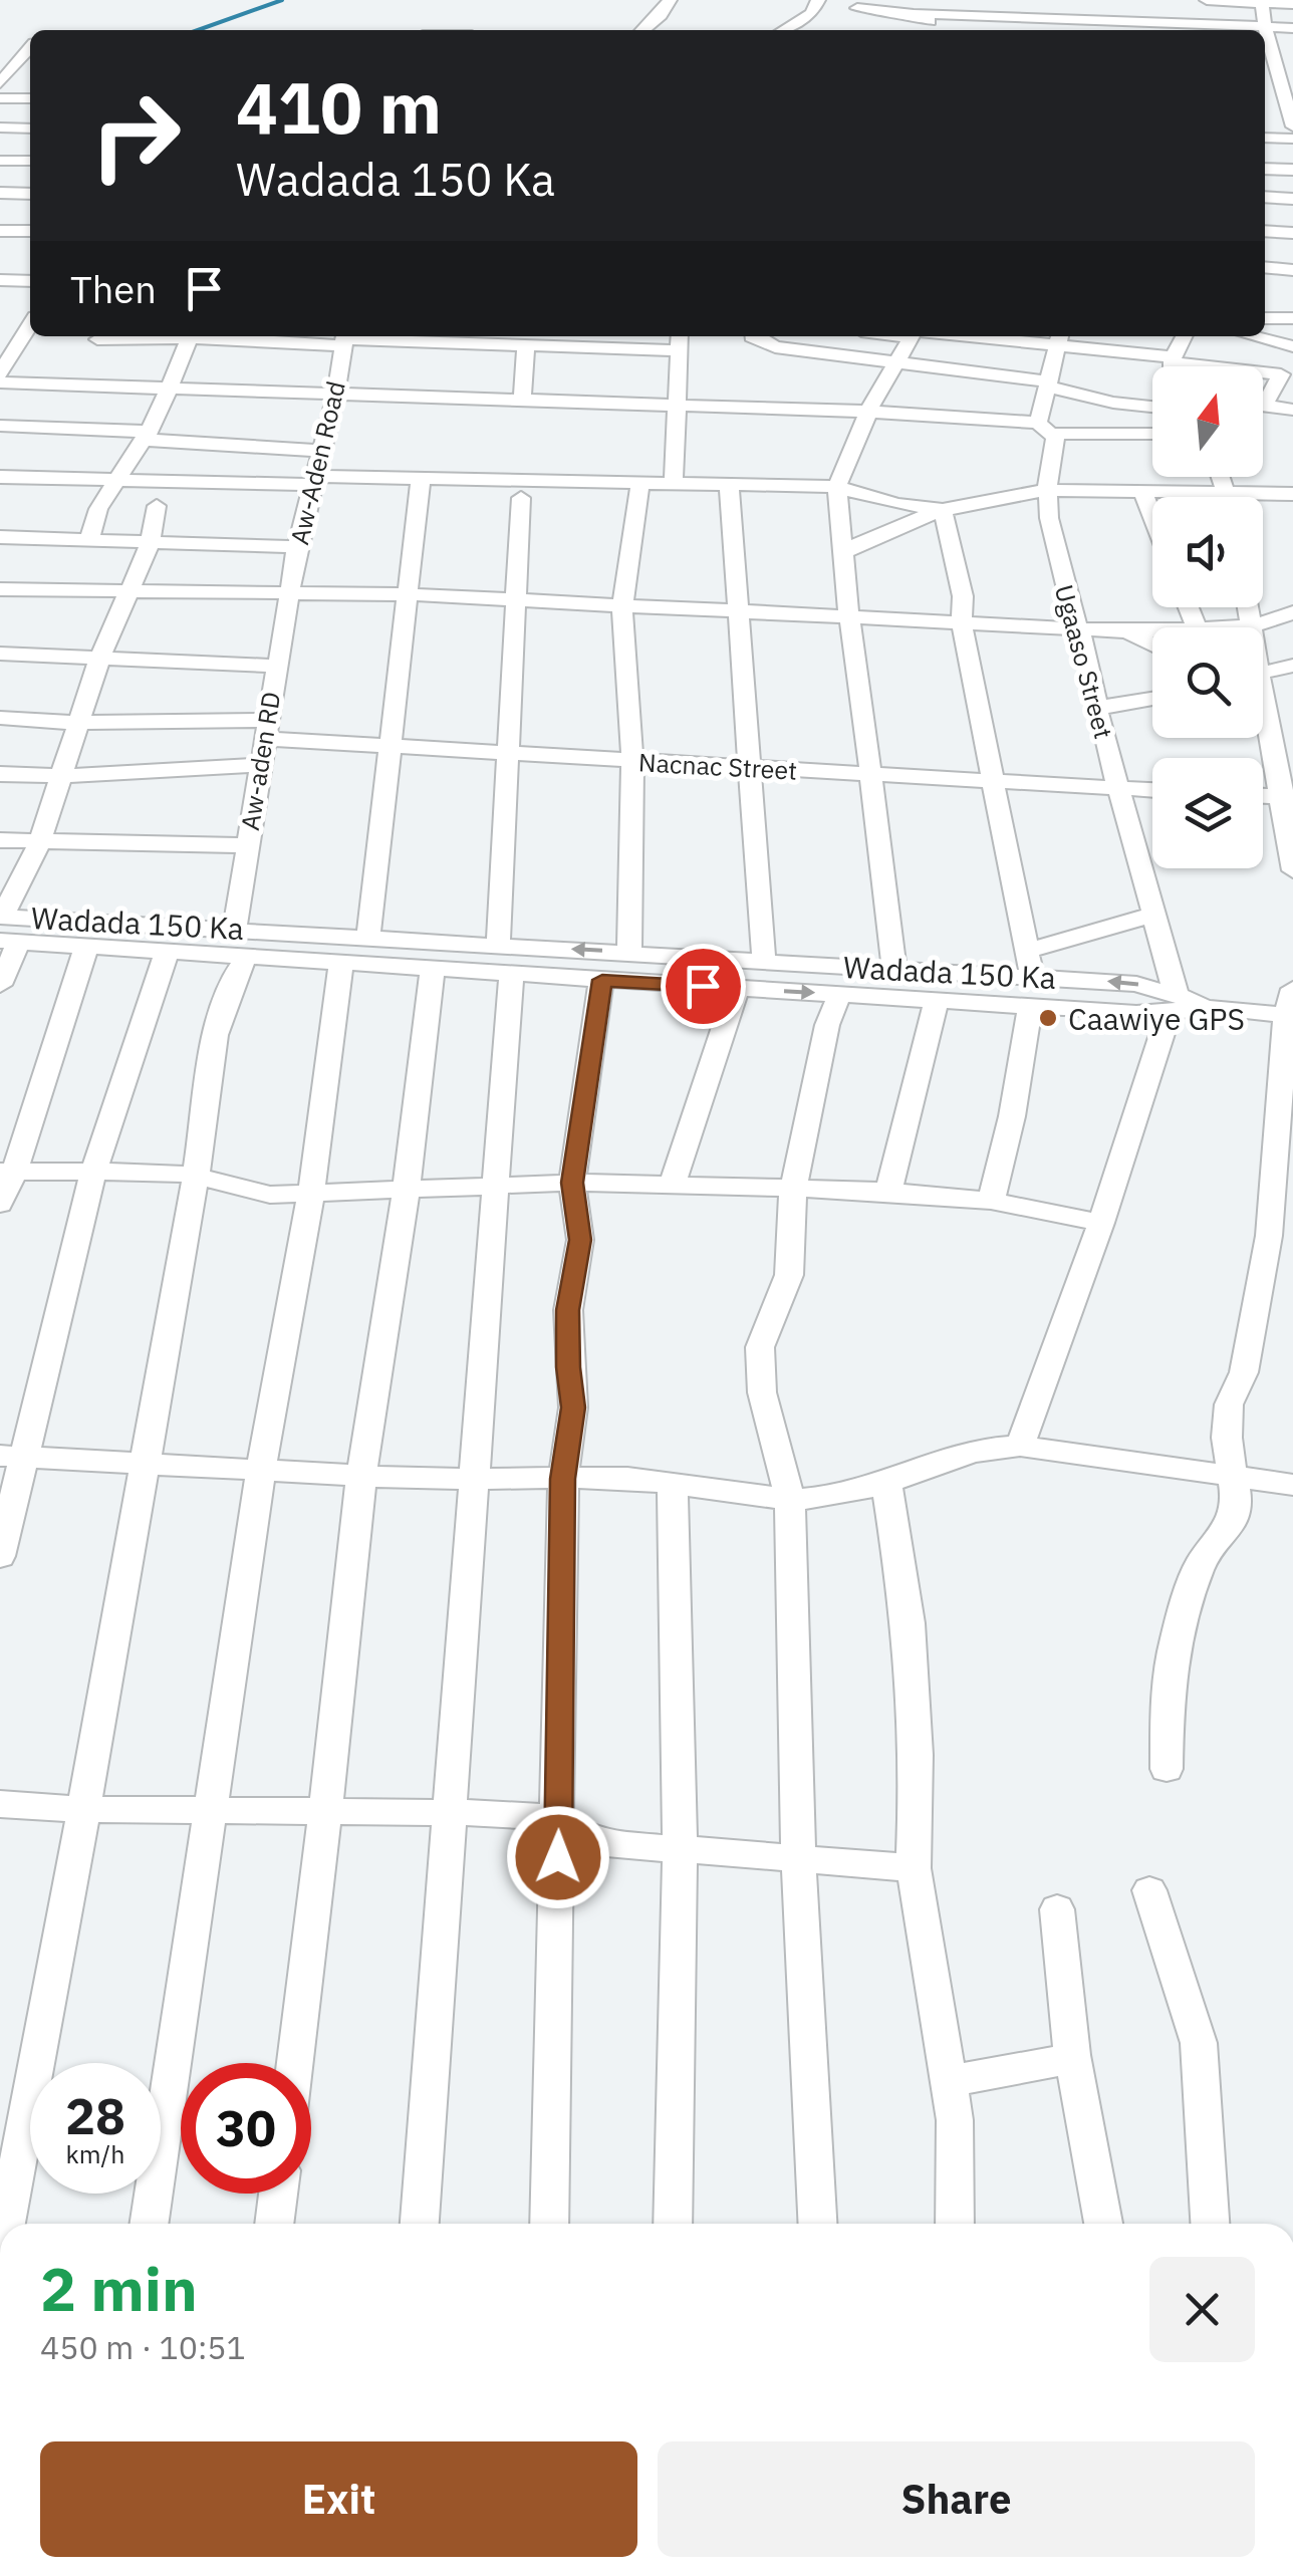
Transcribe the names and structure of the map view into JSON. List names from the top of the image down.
{
  "streets": {
    "street": [
      "Aw-Aden Road",
      "Ugaaso Street",
      "Aw-aden RD",
      "Nacnac Street",
      "Wadada 150 Ka"
    ]
  },
  "crossings": [
    ["Aw-Aden Road", "Aw-aden RD"],
    ["Ugaaso Street", "Nacnac Street"],
    ["Ugaaso Street", "Wadada 150 Ka"],
    ["Aw-aden RD", "Nacnac Street"],
    ["Aw-aden RD", "Wadada 150 Ka"]
  ],
  "places": ["Caawiye GPS"],
  "north": "top",
  "page": {
    "turn": ["410 m", "Wadada 150 Ka"],
    "then": "Then",
    "speed": "28 km/h",
    "limit": "30",
    "heading": ["2 min", "450 m · 10:51"],
    "buttons": ["Exit", "Share"]
  }
}
